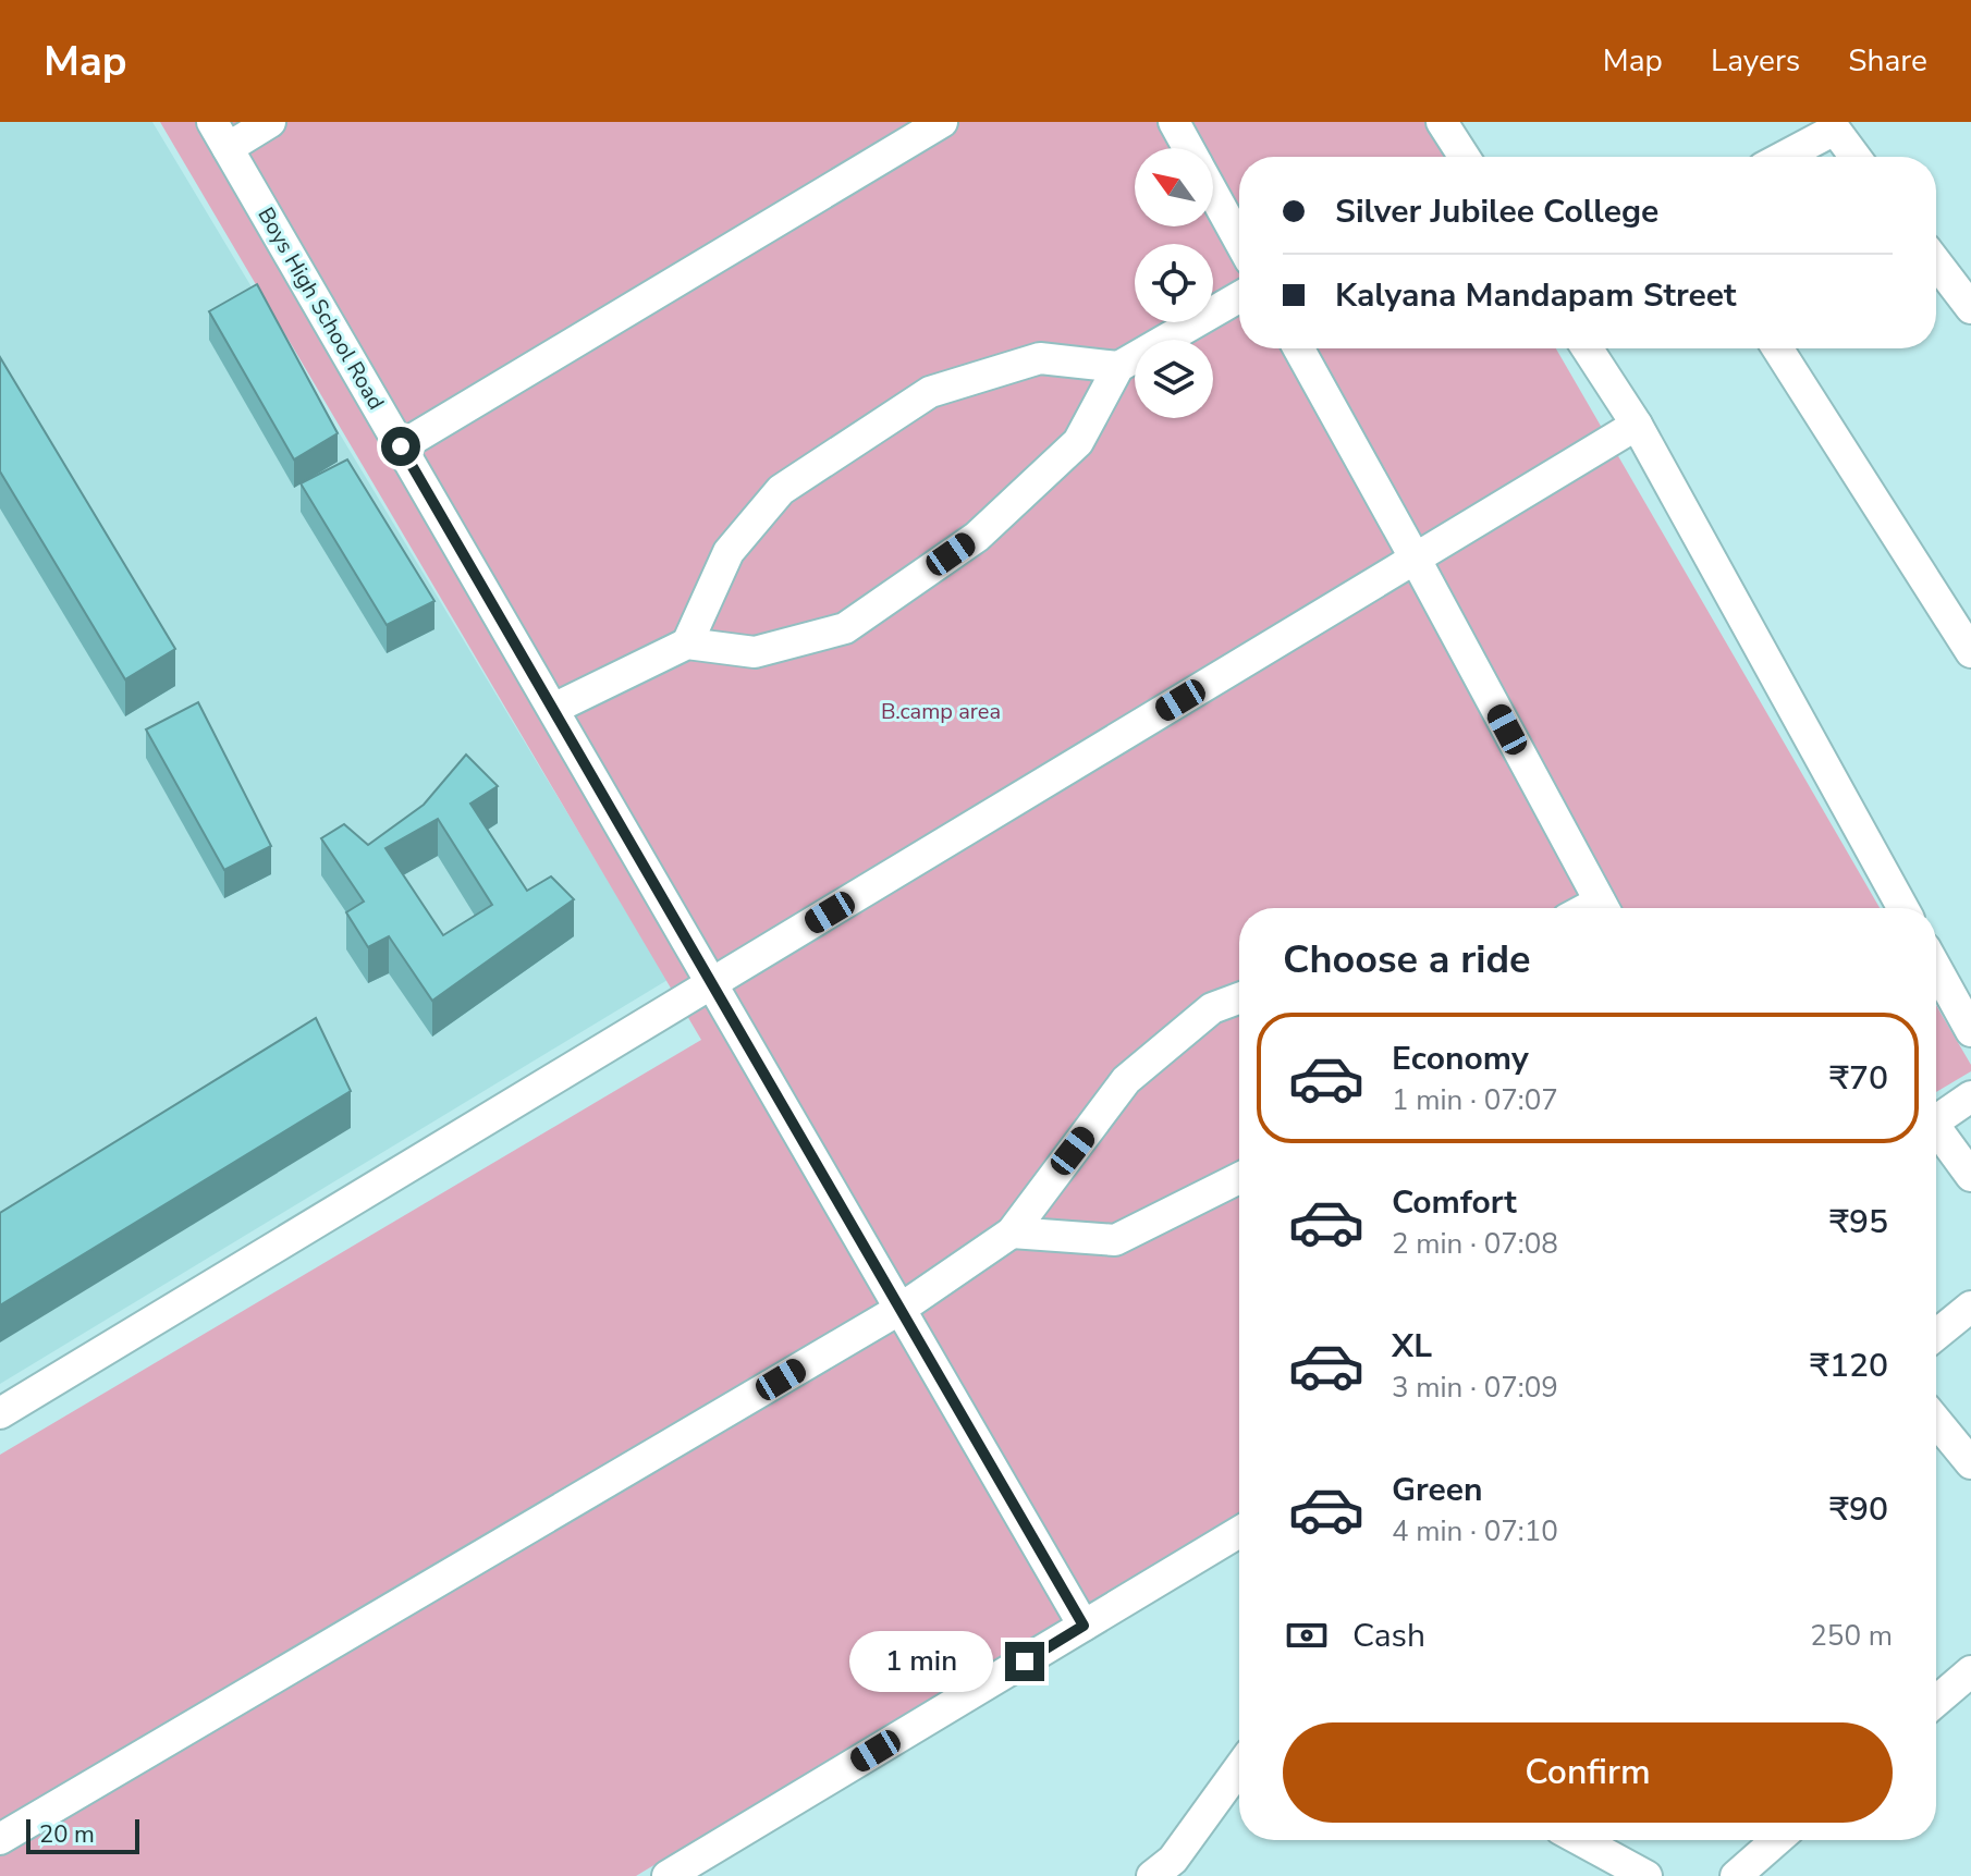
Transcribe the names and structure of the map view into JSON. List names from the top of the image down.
{
  "streets": {
    "street": ["Boys High School Road"]
  },
  "parks": ["B.camp area"],
  "scale_bar": "20 m",
  "north": "top left",
  "page": {
    "header": "Map",
    "nav": ["Map", "Layers", "Share"],
    "banner": ["Silver Jubilee College", "Kalyana Mandapam Street"],
    "heading": "Choose a ride",
    "list": [
      {
        "name": "Economy",
        "note": "1 min · 07:07",
        "value": "₹70"
      },
      {
        "name": "Comfort",
        "note": "2 min · 07:08",
        "value": "₹95"
      },
      {
        "name": "XL",
        "note": "3 min · 07:09",
        "value": "₹120"
      },
      {
        "name": "Green",
        "note": "4 min · 07:10",
        "value": "₹90"
      }
    ],
    "pay": ["Cash", "250 m"],
    "bubble": "1 min",
    "buttons": "Confirm",
    "scale": "20 m"
  }
}
